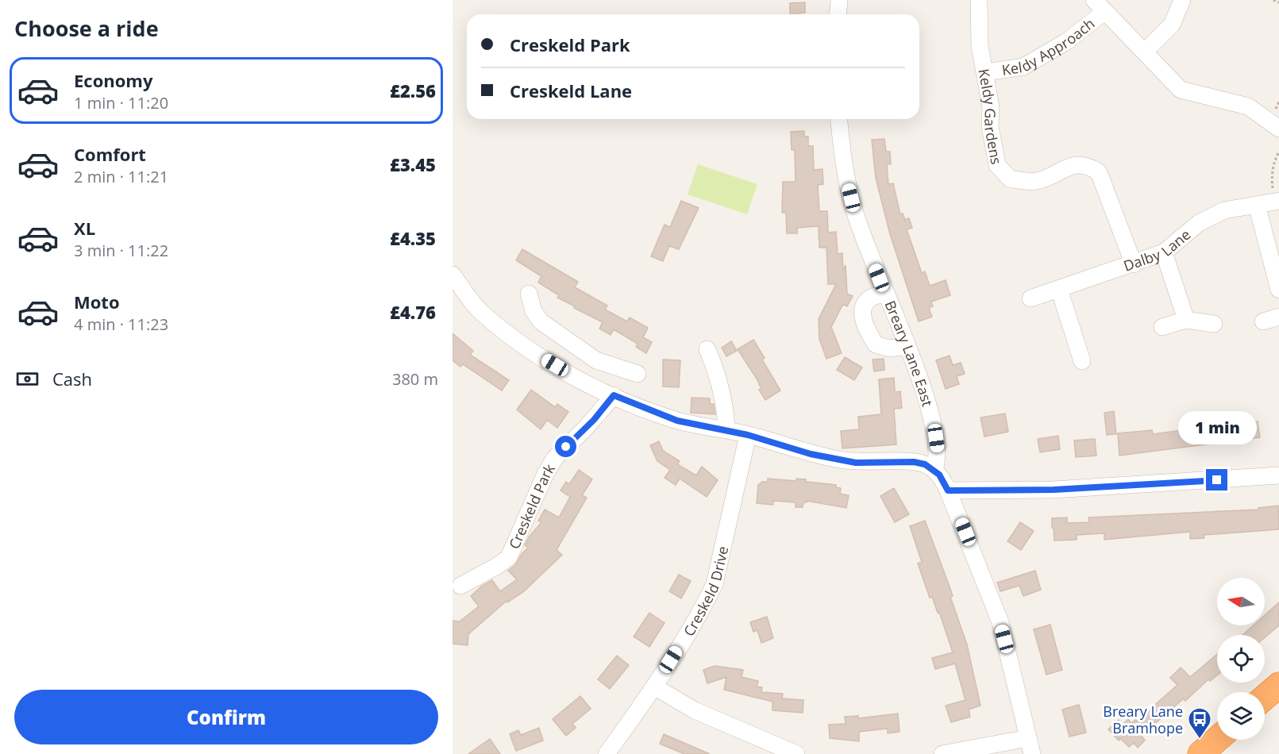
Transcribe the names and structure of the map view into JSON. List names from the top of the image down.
{
  "streets": {
    "street": [
      "Keldy Approach",
      "Keldy Gardens",
      "Dalby Lane",
      "Breary Lane East",
      "Creskeld Park",
      "Creskeld Drive"
    ]
  },
  "crossings": [
    ["Keldy Approach", "Keldy Gardens"],
    ["Keldy Gardens", "Dalby Lane"]
  ],
  "places": {
    "bus stop": ["Breary Lane Bramhope"]
  },
  "north": "left",
  "page": {
    "heading": "Choose a ride",
    "banner": ["Creskeld Park", "Creskeld Lane"],
    "list": [
      {
        "name": "Economy",
        "note": "1 min · 11:20",
        "value": "£2.56"
      },
      {
        "name": "Comfort",
        "note": "2 min · 11:21",
        "value": "£3.45"
      },
      {
        "name": "XL",
        "note": "3 min · 11:22",
        "value": "£4.35"
      },
      {
        "name": "Moto",
        "note": "4 min · 11:23",
        "value": "£4.76"
      }
    ],
    "pay": ["Cash", "380 m"],
    "bubble": "1 min",
    "buttons": "Confirm"
  }
}
